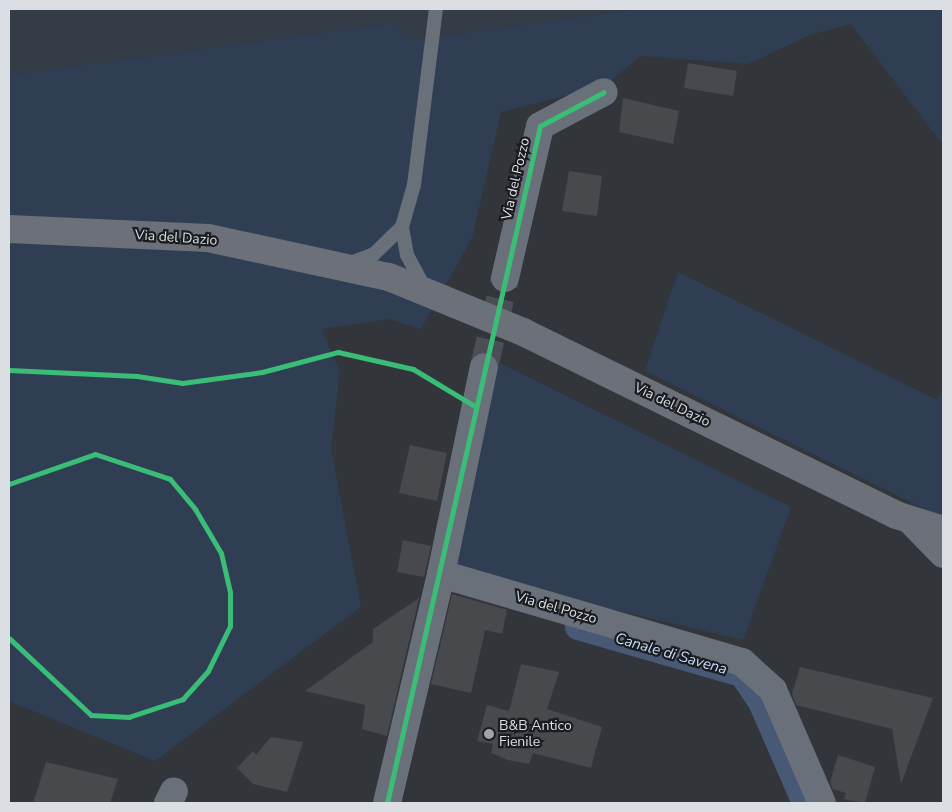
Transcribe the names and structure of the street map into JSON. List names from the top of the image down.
{
  "streets": {
    "main road": ["Via del Dazio"],
    "street": ["Via del Pozzo"]
  },
  "water": ["Canale di Savena"],
  "places": ["B&B Antico Fienile"]
}
